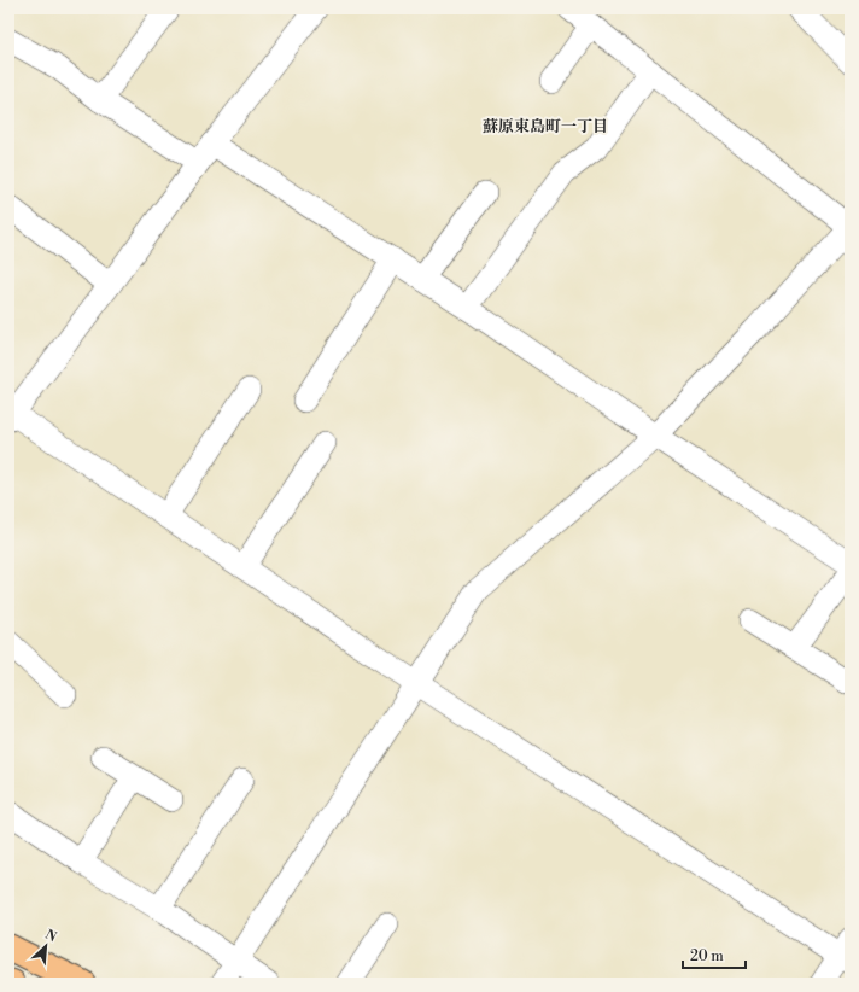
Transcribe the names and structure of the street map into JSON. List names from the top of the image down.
{
  "districts": ["蘇原東島町一丁目"],
  "scale_bar": "20 m",
  "north": "top right"
}
